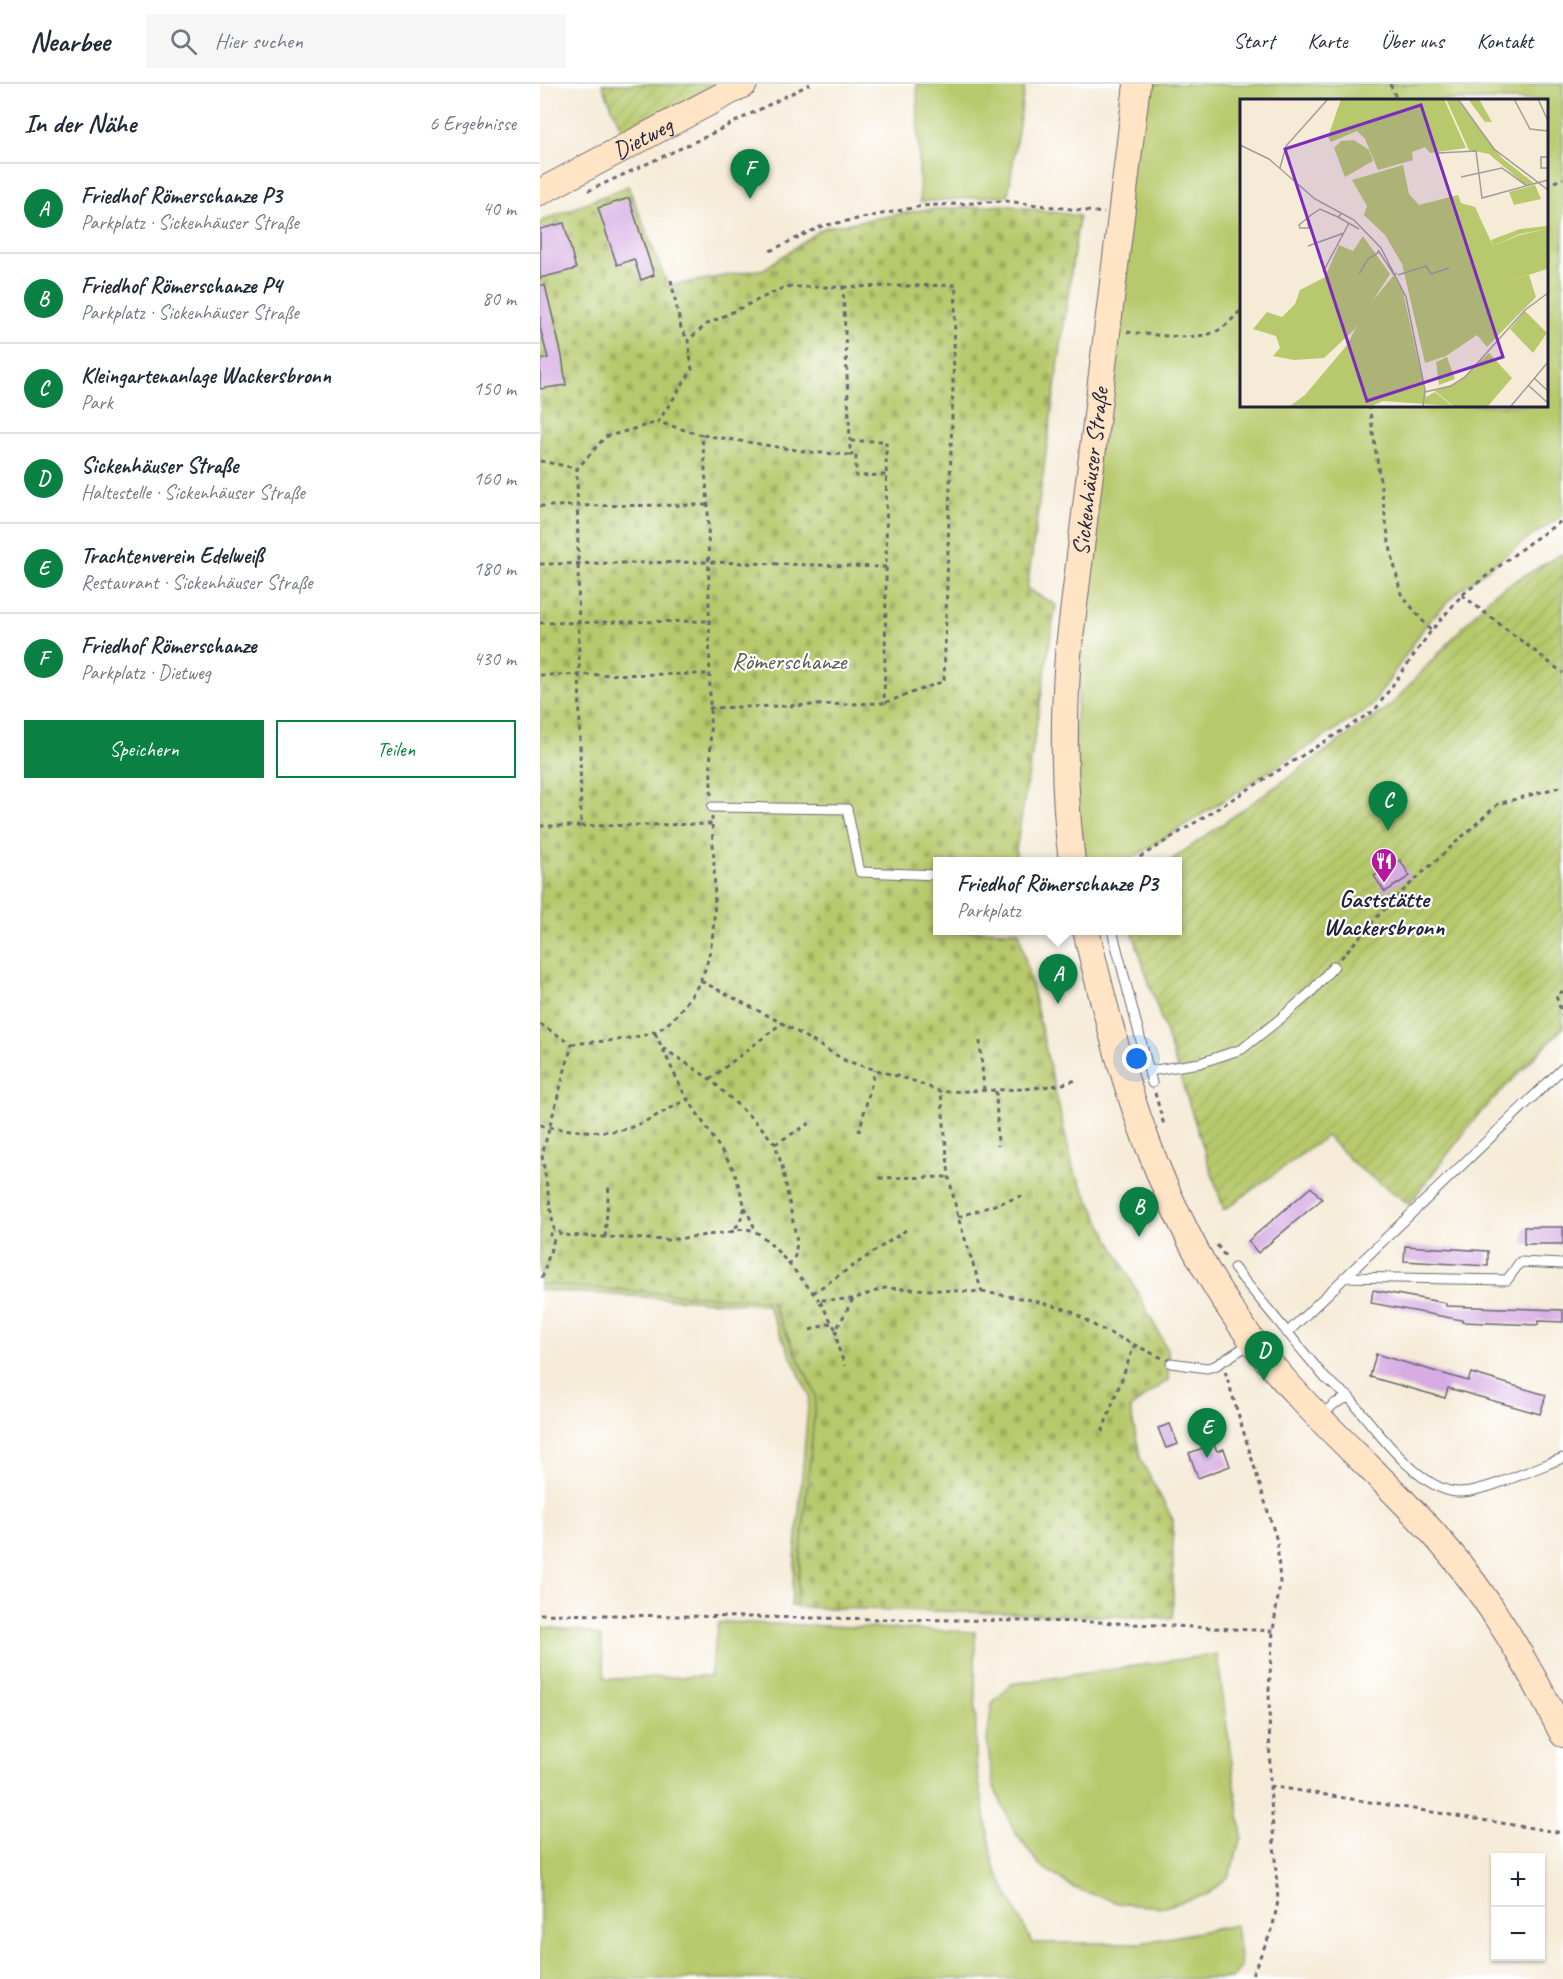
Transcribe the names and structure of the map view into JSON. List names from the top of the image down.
{
  "streets": {
    "street": ["Dietweg", "Sickenhäuser Straße"]
  },
  "parks": ["Römerschanze"],
  "places": {
    "restaurant": ["Gaststätte Wackersbronn"]
  },
  "page": {
    "header": "Nearbee",
    "search": "Hier suchen",
    "nav": [
      "Start",
      "Karte",
      "Über uns",
      "Kontakt"
    ],
    "heading": ["In der Nähe", "6 Ergebnisse"],
    "pins": [
      "F",
      "C",
      "A",
      "B",
      "D",
      "E"
    ],
    "list": [
      {
        "mark": "A",
        "name": "Friedhof Römerschanze P3",
        "note": "Parkplatz · Sickenhäuser Straße",
        "value": "40 m"
      },
      {
        "mark": "B",
        "name": "Friedhof Römerschanze P4",
        "note": "Parkplatz · Sickenhäuser Straße",
        "value": "80 m"
      },
      {
        "mark": "C",
        "name": "Kleingartenanlage Wackersbronn",
        "note": "Park",
        "value": "150 m"
      },
      {
        "mark": "D",
        "name": "Sickenhäuser Straße",
        "note": "Haltestelle · Sickenhäuser Straße",
        "value": "160 m"
      },
      {
        "mark": "E",
        "name": "Trachtenverein Edelweiß",
        "note": "Restaurant · Sickenhäuser Straße",
        "value": "180 m"
      },
      {
        "mark": "F",
        "name": "Friedhof Römerschanze",
        "note": "Parkplatz · Dietweg",
        "value": "430 m"
      }
    ],
    "buttons": ["Speichern", "Teilen"],
    "popup": ["Friedhof Römerschanze P3", "Parkplatz"],
    "map_buttons": ["+", "−"]
  }
}
